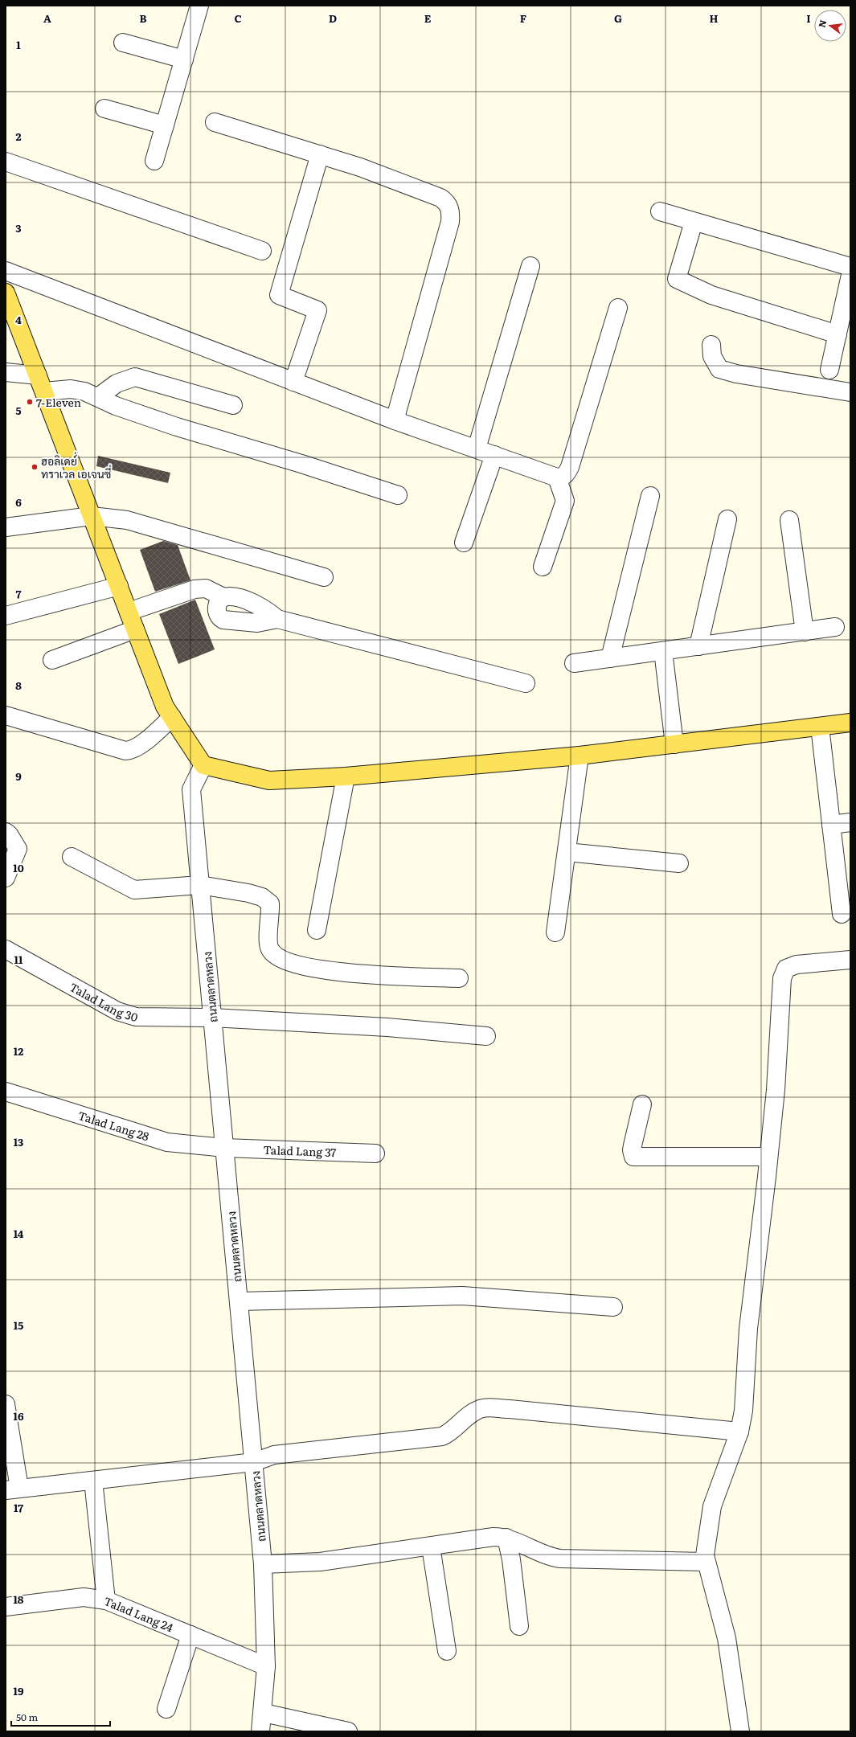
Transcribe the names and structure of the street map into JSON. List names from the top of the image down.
{
  "streets": {
    "street": [
      "ถนนตลาดหลวง",
      "Talad Lang 30",
      "Talad Lang 28",
      "Talad Lang 37",
      "Talad Lang 24"
    ]
  },
  "crossings": [
    ["ถนนตลาดหลวง", "Talad Lang 30"],
    ["ถนนตลาดหลวง", "Talad Lang 28"],
    ["ถนนตลาดหลวง", "Talad Lang 37"],
    ["ถนนตลาดหลวง", "Talad Lang 24"],
    ["Talad Lang 28", "Talad Lang 37"]
  ],
  "places": ["7-Eleven", "ฮอลิเดย์่ ทราเวล เอเจนซี่"],
  "scale_bar": "50 m",
  "north": "left",
  "grid": {
    "columns": [
      "A",
      "B",
      "C",
      "D",
      "E",
      "F",
      "G",
      "H",
      "I"
    ],
    "rows": [
      "1",
      "2",
      "3",
      "4",
      "5",
      "6",
      "7",
      "8",
      "9",
      "10",
      "11",
      "12",
      "13",
      "14",
      "15",
      "16",
      "17",
      "18",
      "19"
    ]
  }
}
